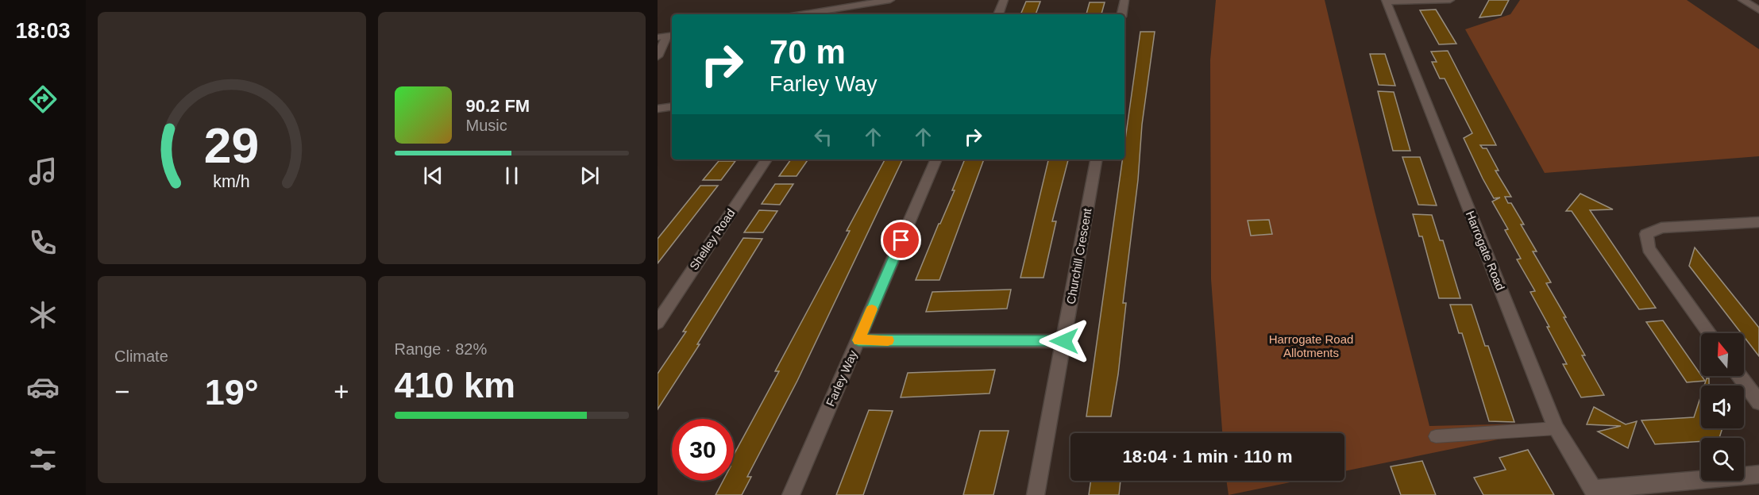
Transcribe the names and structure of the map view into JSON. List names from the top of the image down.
{
  "streets": {
    "street": [
      "Shelley Road",
      "Harrogate Road",
      "Churchill Crescent",
      "Farley Way"
    ]
  },
  "parks": ["Harrogate Road Allotments"],
  "north": "top",
  "page": {
    "tabs": "18:03",
    "turn": ["70 m", "Farley Way"],
    "song": ["90.2 FM", "Music"],
    "tile": [
      "Climate",
      ["Range · 82%", "410 km"]
    ],
    "heat": ["−", "19°", "+"],
    "limit": "30",
    "trip": "18:04 · 1 min · 110 m",
    "gauge": ["29", "km/h"]
  }
}
